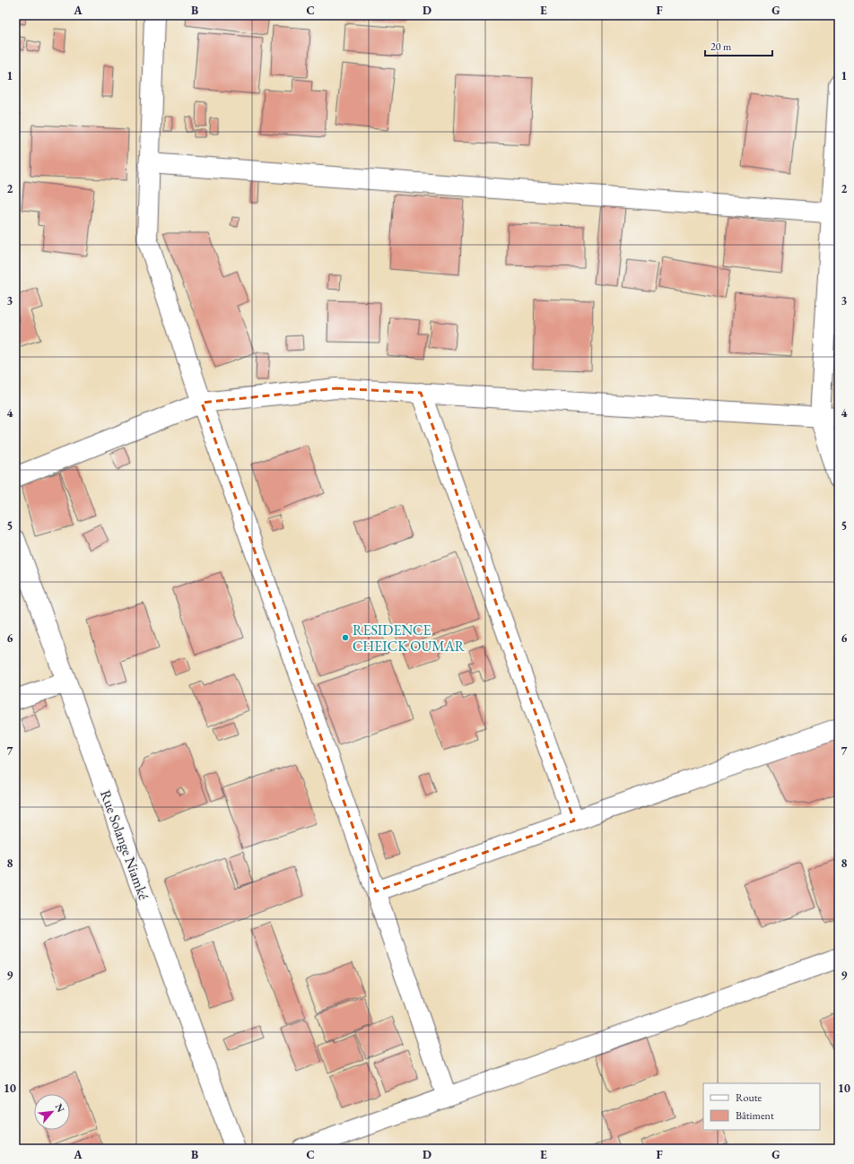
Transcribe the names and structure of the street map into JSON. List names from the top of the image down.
{
  "streets": {
    "street": ["Rue Solange Niamké"]
  },
  "places": ["RESIDENCE CHEICK OUMAR"],
  "legend": ["Route", "Bâtiment"],
  "scale_bar": "20 m",
  "north": "top right",
  "grid": {
    "columns": [
      "A",
      "B",
      "C",
      "D",
      "E",
      "F",
      "G"
    ],
    "rows": [
      "1",
      "2",
      "3",
      "4",
      "5",
      "6",
      "7",
      "8",
      "9",
      "10"
    ]
  }
}
